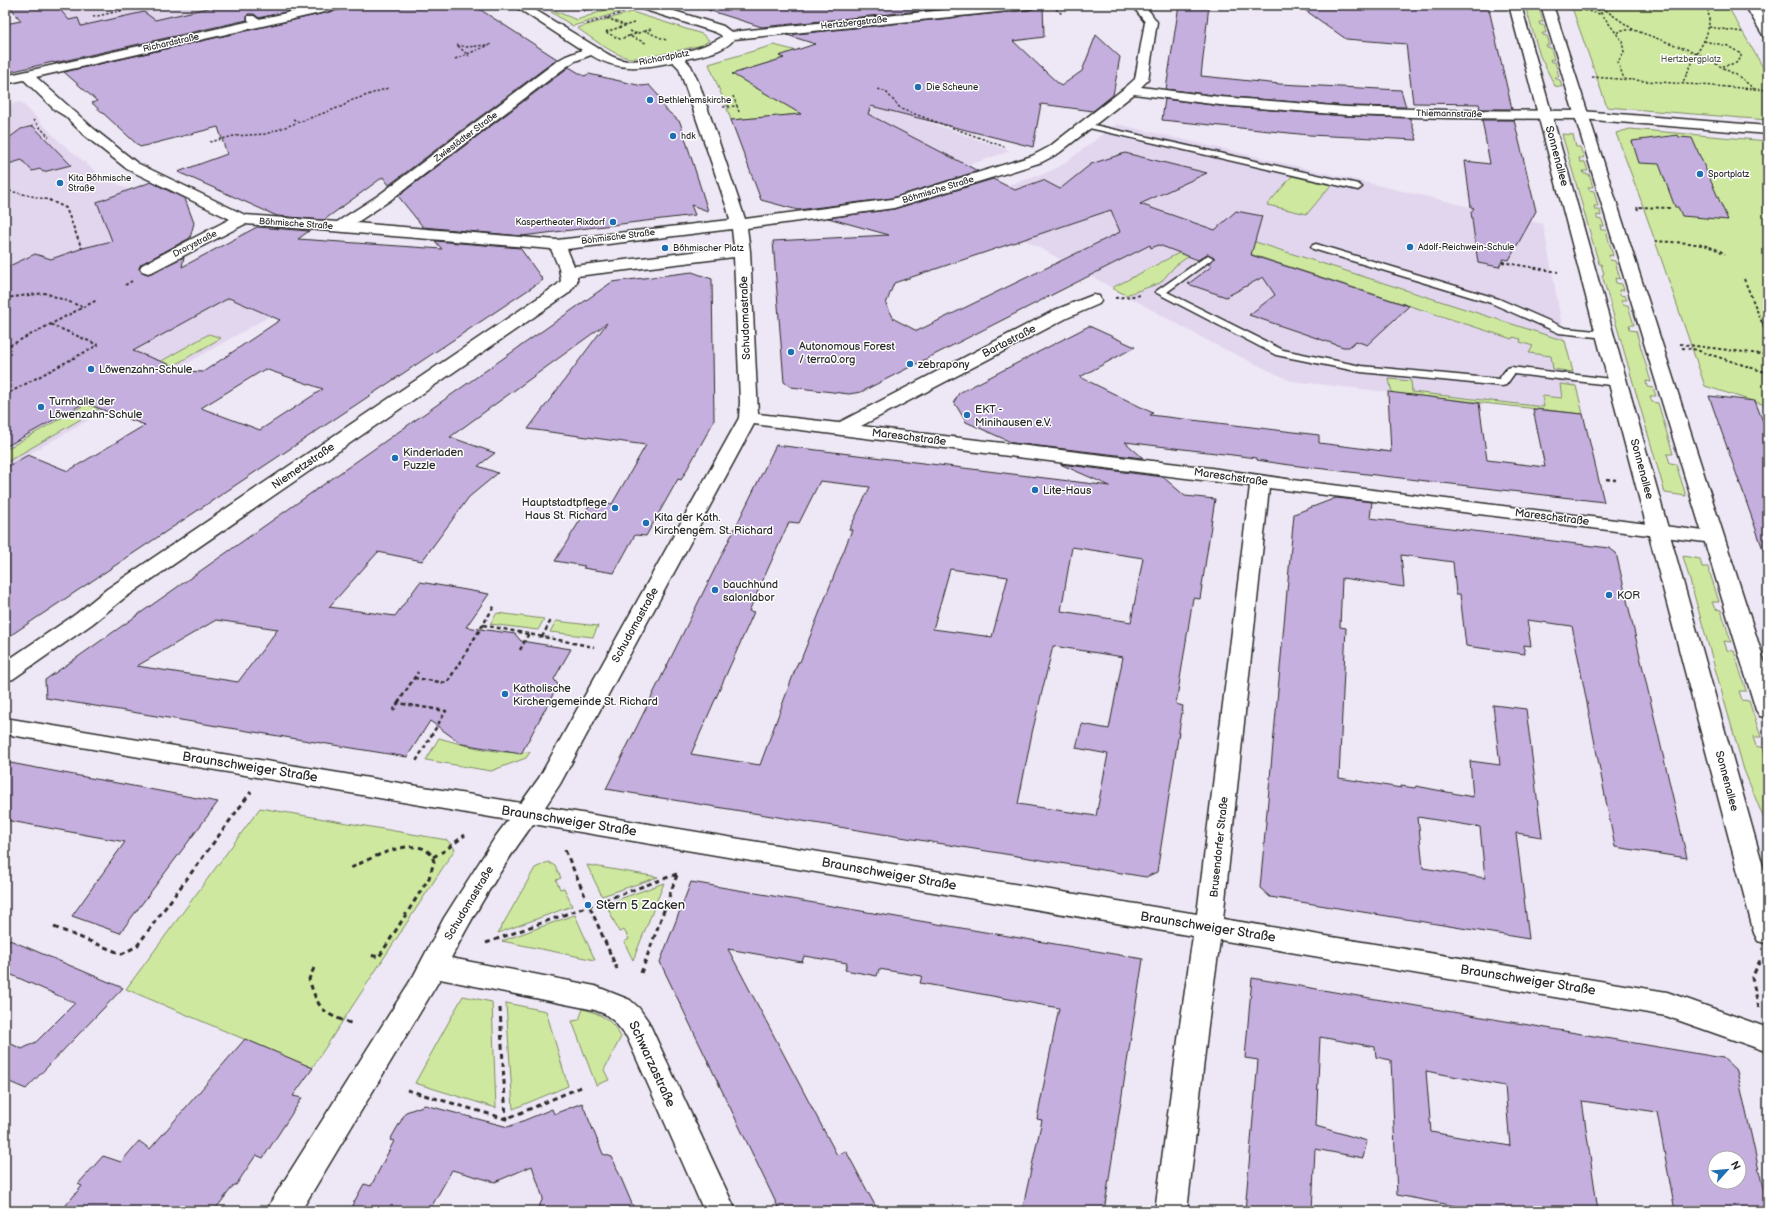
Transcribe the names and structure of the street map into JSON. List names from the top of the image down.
{
  "streets": {
    "street": [
      "Hertzbergstraße",
      "Richardstraße",
      "Richardplatz",
      "Thiemannstraße",
      "Zwiestädter Straße",
      "Sonnenallee",
      "Böhmische Straße",
      "Drorystraße",
      "Schudomastraße",
      "Bartastraße",
      "Mareschstraße",
      "Niemetzstraße",
      "Braunschweiger Straße",
      "Brusendorfer Straße",
      "Schwarzastraße"
    ]
  },
  "crossings": [
    ["Hertzbergstraße", "Richardplatz"],
    ["Richardstraße", "Böhmische Straße"],
    ["Richardplatz", "Zwiestädter Straße"],
    ["Richardplatz", "Schudomastraße"],
    ["Thiemannstraße", "Sonnenallee"],
    ["Thiemannstraße", "Böhmische Straße"],
    ["Zwiestädter Straße", "Böhmische Straße"],
    ["Sonnenallee", "Mareschstraße"],
    ["Böhmische Straße", "Drorystraße"],
    ["Böhmische Straße", "Schudomastraße"],
    ["Schudomastraße", "Mareschstraße"],
    ["Schudomastraße", "Braunschweiger Straße"],
    ["Schudomastraße", "Schwarzastraße"],
    ["Bartastraße", "Mareschstraße"],
    ["Mareschstraße", "Brusendorfer Straße"],
    ["Braunschweiger Straße", "Brusendorfer Straße"]
  ],
  "parks": ["Hertzbergplatz"],
  "places": [
    "Die Scheune",
    "Bethlehemskirche",
    "hdk",
    "Sportplatz",
    "Kita Böhmische Straße",
    "Kaspertheater Rixdorf",
    "Adolf-Reichwein-Schule",
    "Böhmischer Platz",
    "Autonomous Forest / terra0.org",
    "zebrapony",
    "Löwenzahn-Schule",
    "Turnhalle der Löwenzahn-Schule",
    "EKT - Minihausen e.V.",
    "Kinderladen Puzzle",
    "Lite-Haus",
    "Hauptstadtpflege Haus St. Richard",
    "Kita der Kath. Kirchengem. St. Richard",
    "bauchhund salonlabor",
    "KOR",
    "Katholische Kirchengemeinde St. Richard",
    "Stern 5 Zacken"
  ],
  "north": "top right"
}
